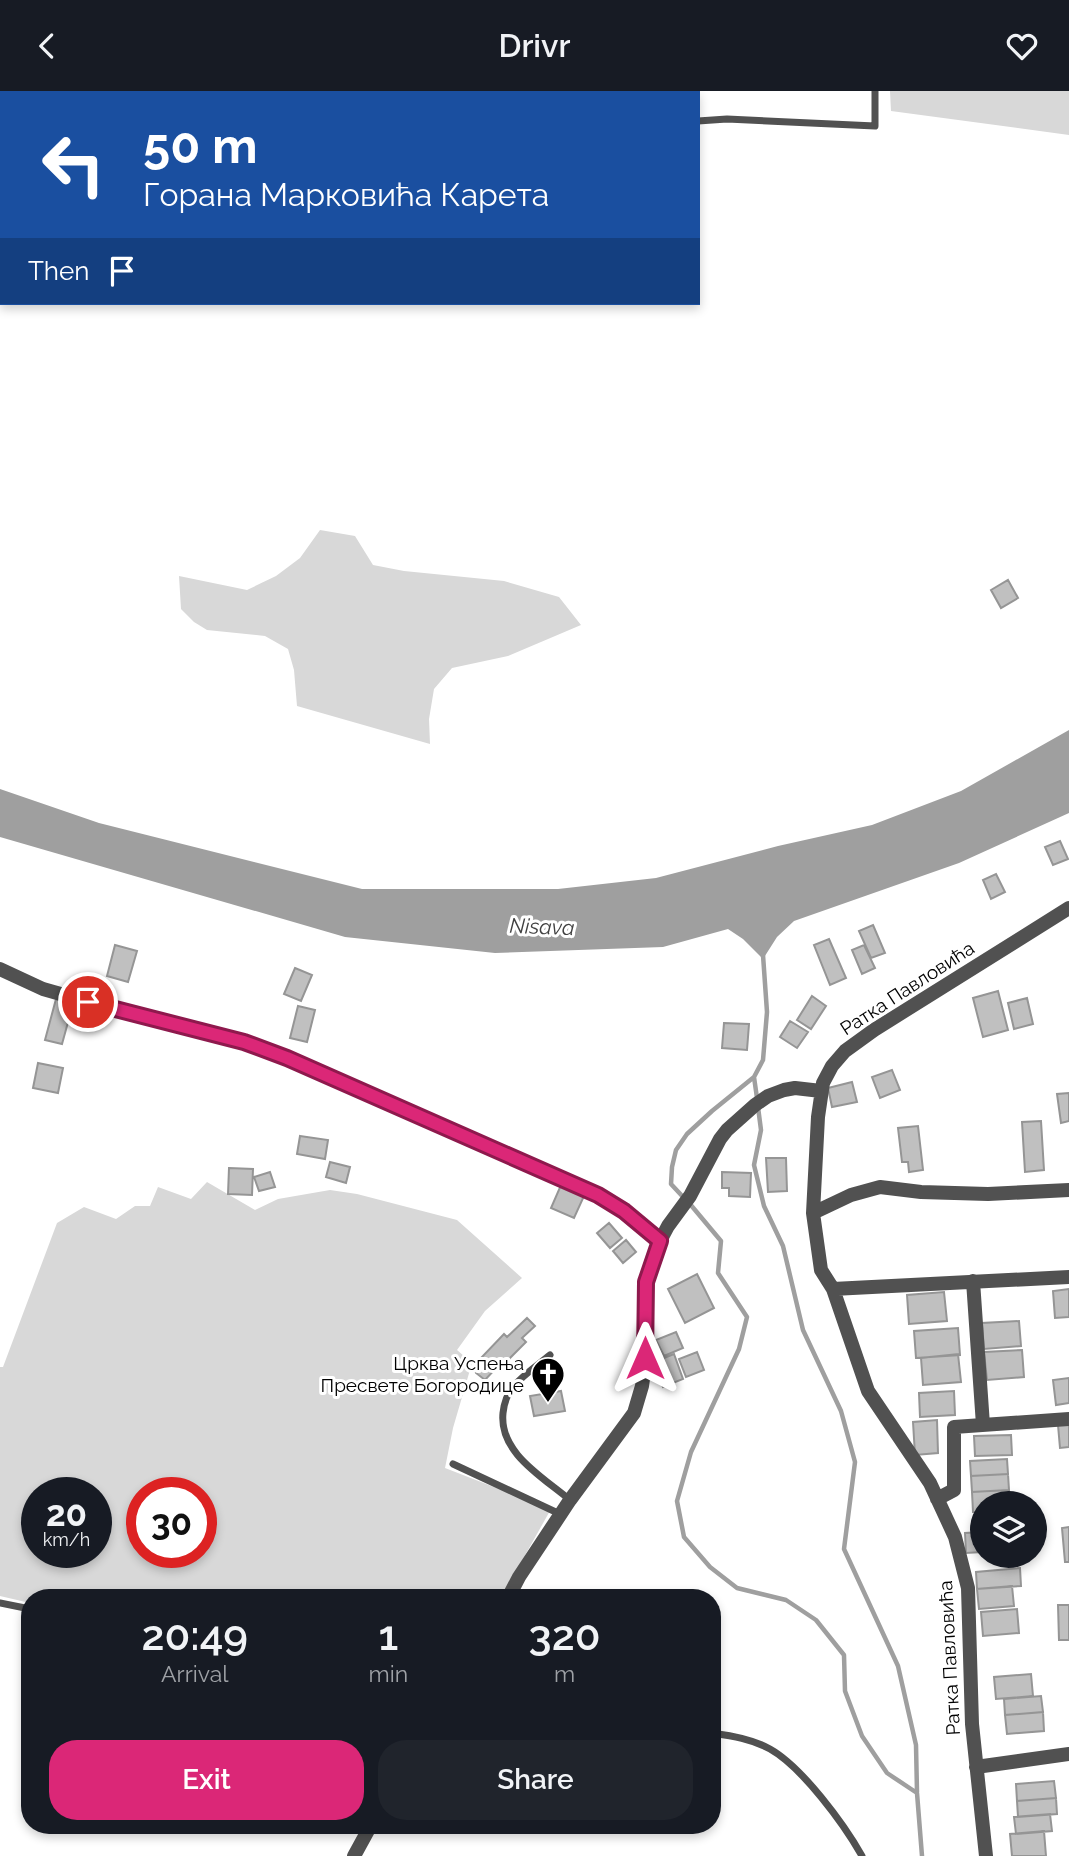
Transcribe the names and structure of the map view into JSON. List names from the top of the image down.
{
  "streets": {
    "street": ["Ратка Павловића"]
  },
  "water": ["Nisava"],
  "places": {
    "church": ["Црква Успења Пресвете Богородице"]
  },
  "page": {
    "header": "Drivr",
    "turn": ["50 m", "Горана Марковића Карета"],
    "then": "Then",
    "speed": "20 km/h",
    "limit": "30",
    "eta": [
      "20:49",
      "Arrival",
      "1",
      "min",
      "320",
      "m"
    ],
    "buttons": ["Exit", "Share"]
  }
}
